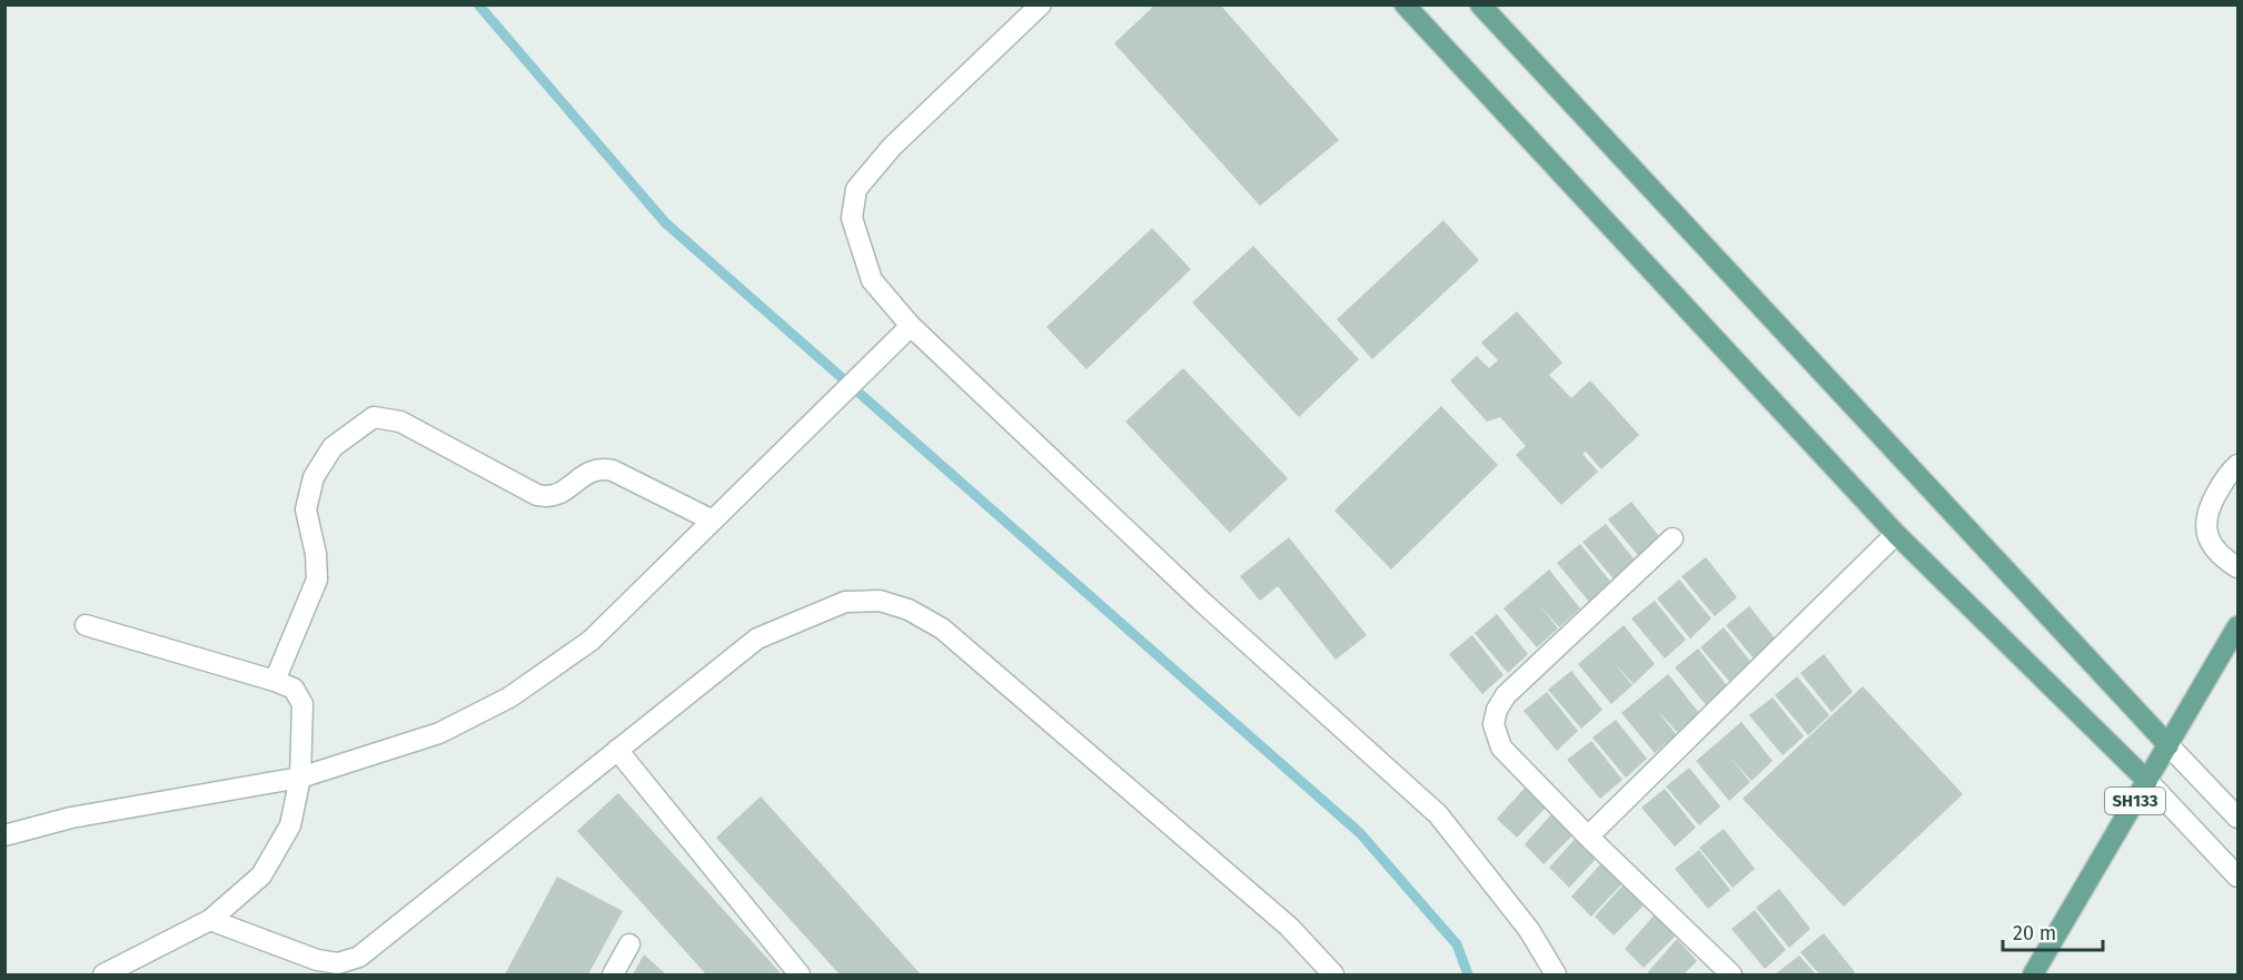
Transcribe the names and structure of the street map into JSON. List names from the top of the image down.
{
  "streets": {
    "main road": ["SH133"]
  },
  "scale_bar": "20 m"
}
